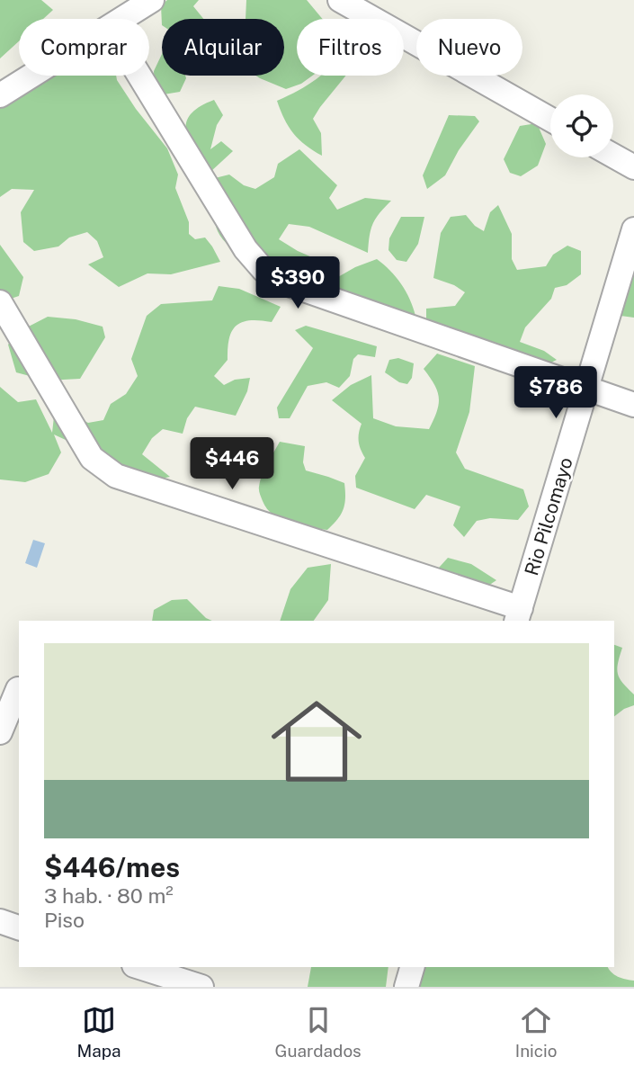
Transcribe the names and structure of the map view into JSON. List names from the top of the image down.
{
  "streets": {
    "street": ["Rio Pilcomayo"]
  },
  "page": {
    "chip": [
      "Comprar",
      "Alquilar",
      "Filtros",
      "Nuevo"
    ],
    "price": ["$390", "$786", "$446"],
    "list": [
      {
        "name": "$446/mes",
        "note": "3 hab. · 80 m² · Piso"
      }
    ],
    "tabs": ["Mapa", "Guardados", "Inicio"]
  }
}
